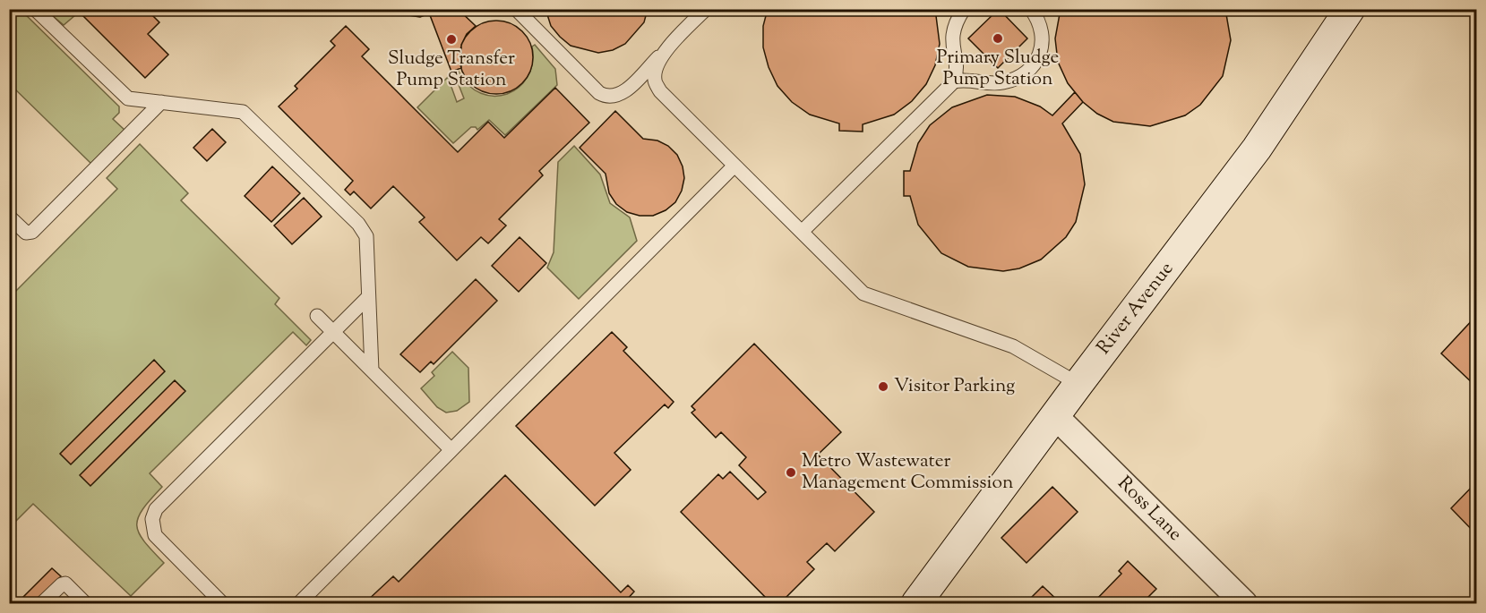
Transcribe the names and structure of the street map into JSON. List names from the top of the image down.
{
  "streets": {
    "street": ["River Avenue", "Ross Lane"]
  },
  "crossings": [
    ["River Avenue", "Ross Lane"]
  ],
  "places": [
    "Primary Sludge Pump Station",
    "Sludge Transfer Pump Station",
    "Visitor Parking",
    "Metro Wastewater Management Commission"
  ]
}
